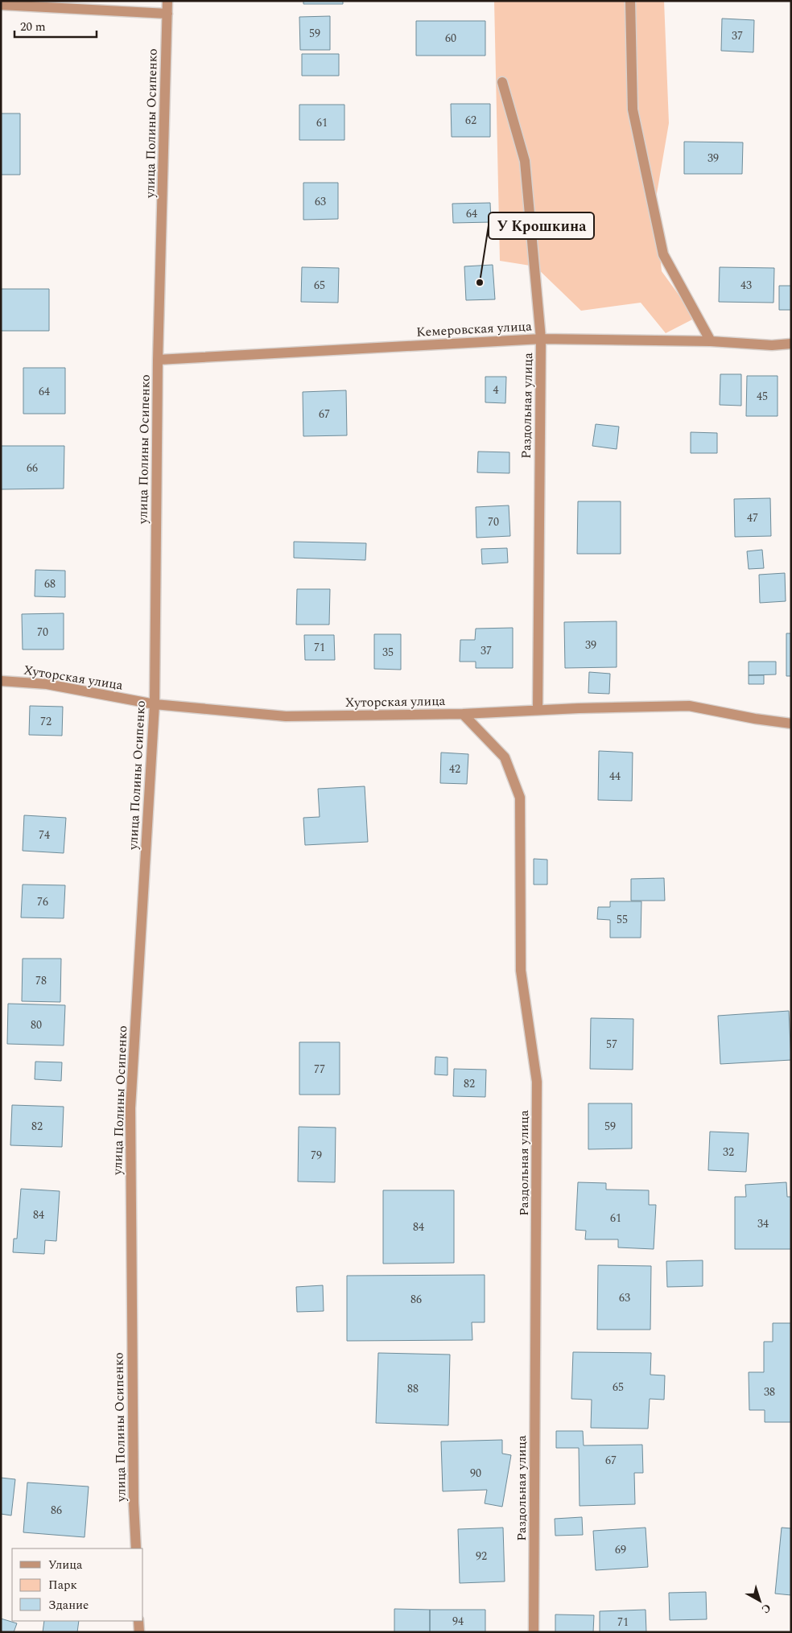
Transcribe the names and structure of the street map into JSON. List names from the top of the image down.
{
  "streets": {
    "street": [
      "улица Полины Осипенко",
      "Кемеровская улица",
      "Раздольная улица",
      "Хуторская улица"
    ]
  },
  "crossings": [
    ["улица Полины Осипенко", "Кемеровская улица"],
    ["улица Полины Осипенко", "Хуторская улица"],
    ["Кемеровская улица", "Раздольная улица"],
    ["Раздольная улица", "Хуторская улица"]
  ],
  "places": ["У Крошкина"],
  "house_numbers": [
    "59",
    "37",
    "60",
    "62",
    "61",
    "39",
    "63",
    "64",
    "65",
    "43",
    "4",
    "64",
    "45",
    "67",
    "66",
    "47",
    "70",
    "68",
    "70",
    "39",
    "71",
    "37",
    "35",
    "72",
    "42",
    "44",
    "74",
    "76",
    "55",
    "78",
    "80",
    "57",
    "77",
    "82",
    "82",
    "59",
    "32",
    "79",
    "84",
    "61",
    "34",
    "84",
    "63",
    "86",
    "65",
    "88",
    "38",
    "67",
    "90",
    "86",
    "69",
    "92",
    "94",
    "71"
  ],
  "legend": ["Улица", "Парк", "Здание"],
  "scale_bar": "20 m",
  "north": "bottom right"
}
